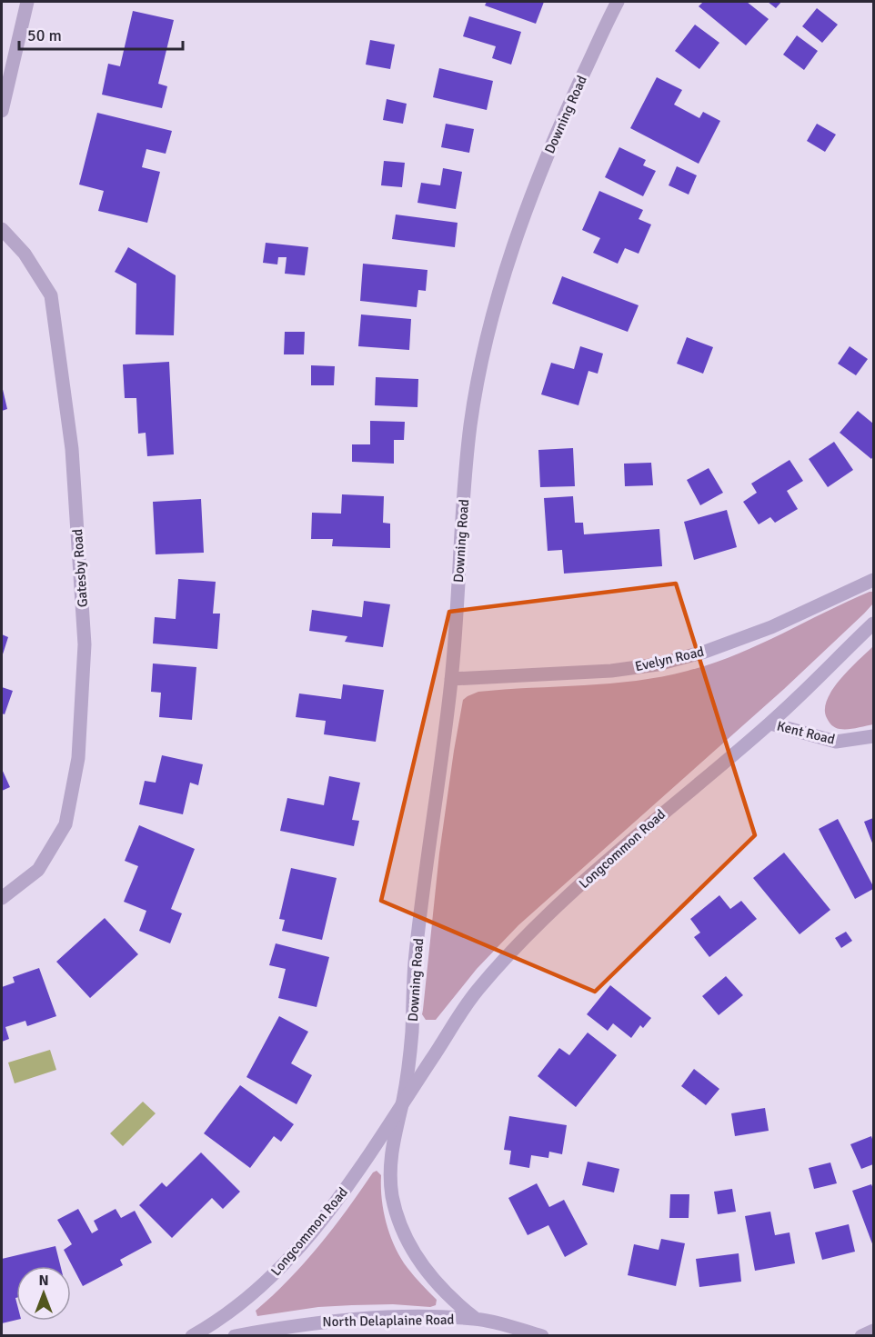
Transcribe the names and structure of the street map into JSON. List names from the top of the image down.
{
  "streets": {
    "street": [
      "Downing Road",
      "Gatesby Road",
      "Evelyn Road",
      "Kent Road",
      "Longcommon Road",
      "North Delaplaine Road"
    ]
  },
  "crossings": [
    ["Downing Road", "Evelyn Road"],
    ["Downing Road", "Longcommon Road"],
    ["Kent Road", "Longcommon Road"],
    ["Longcommon Road", "North Delaplaine Road"]
  ],
  "scale_bar": "50 m",
  "north": "top"
}
